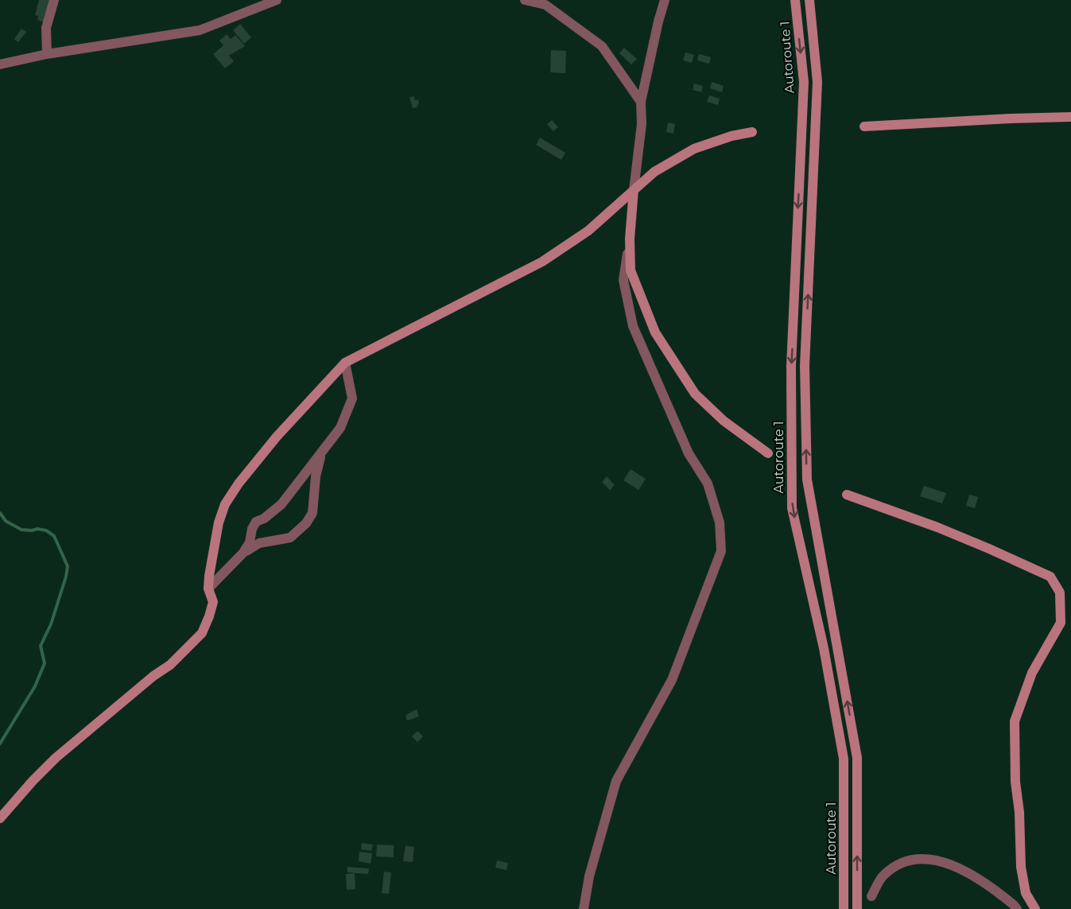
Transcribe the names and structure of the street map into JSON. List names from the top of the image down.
{
  "streets": {
    "street": ["Autoroute 1"]
  }
}
